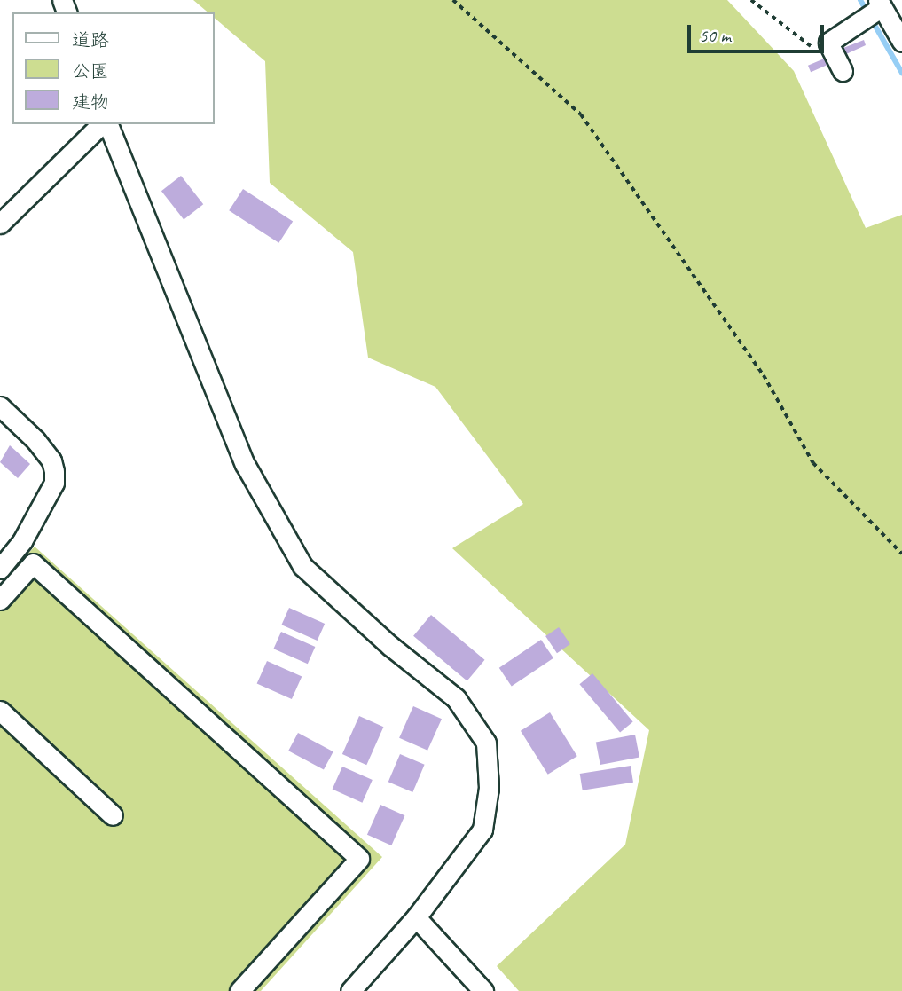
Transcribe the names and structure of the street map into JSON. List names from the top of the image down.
{
  "legend": ["道路", "公園", "建物"],
  "scale_bar": "50 m"
}
